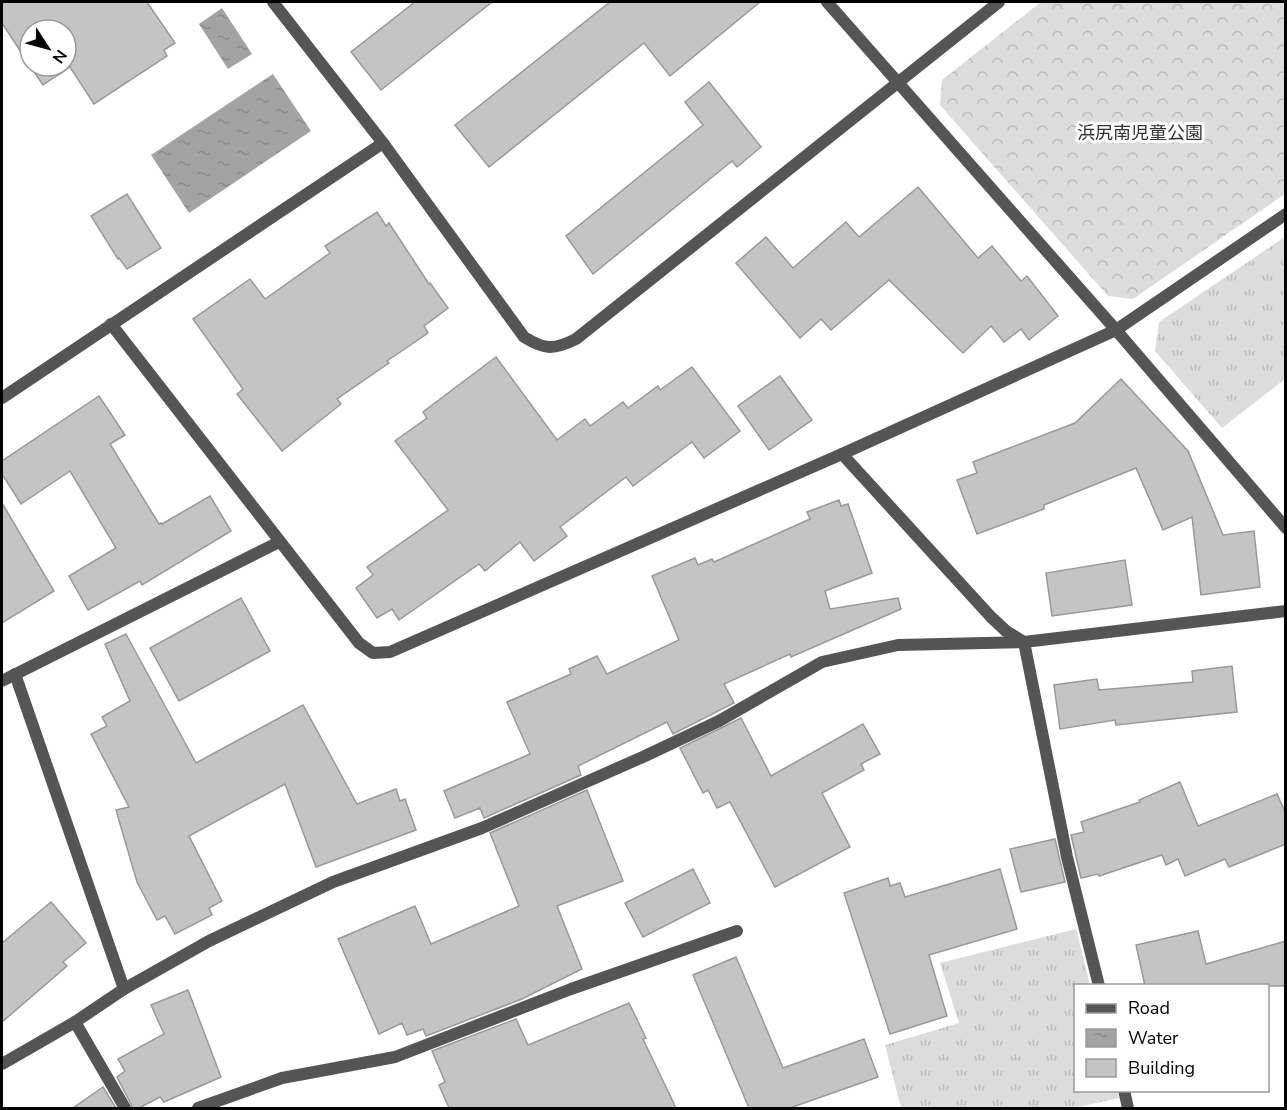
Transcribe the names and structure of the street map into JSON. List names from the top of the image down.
{
  "parks": ["浜尻南児童公園"],
  "legend": ["Road", "Water", "Building"],
  "north": "bottom right"
}
